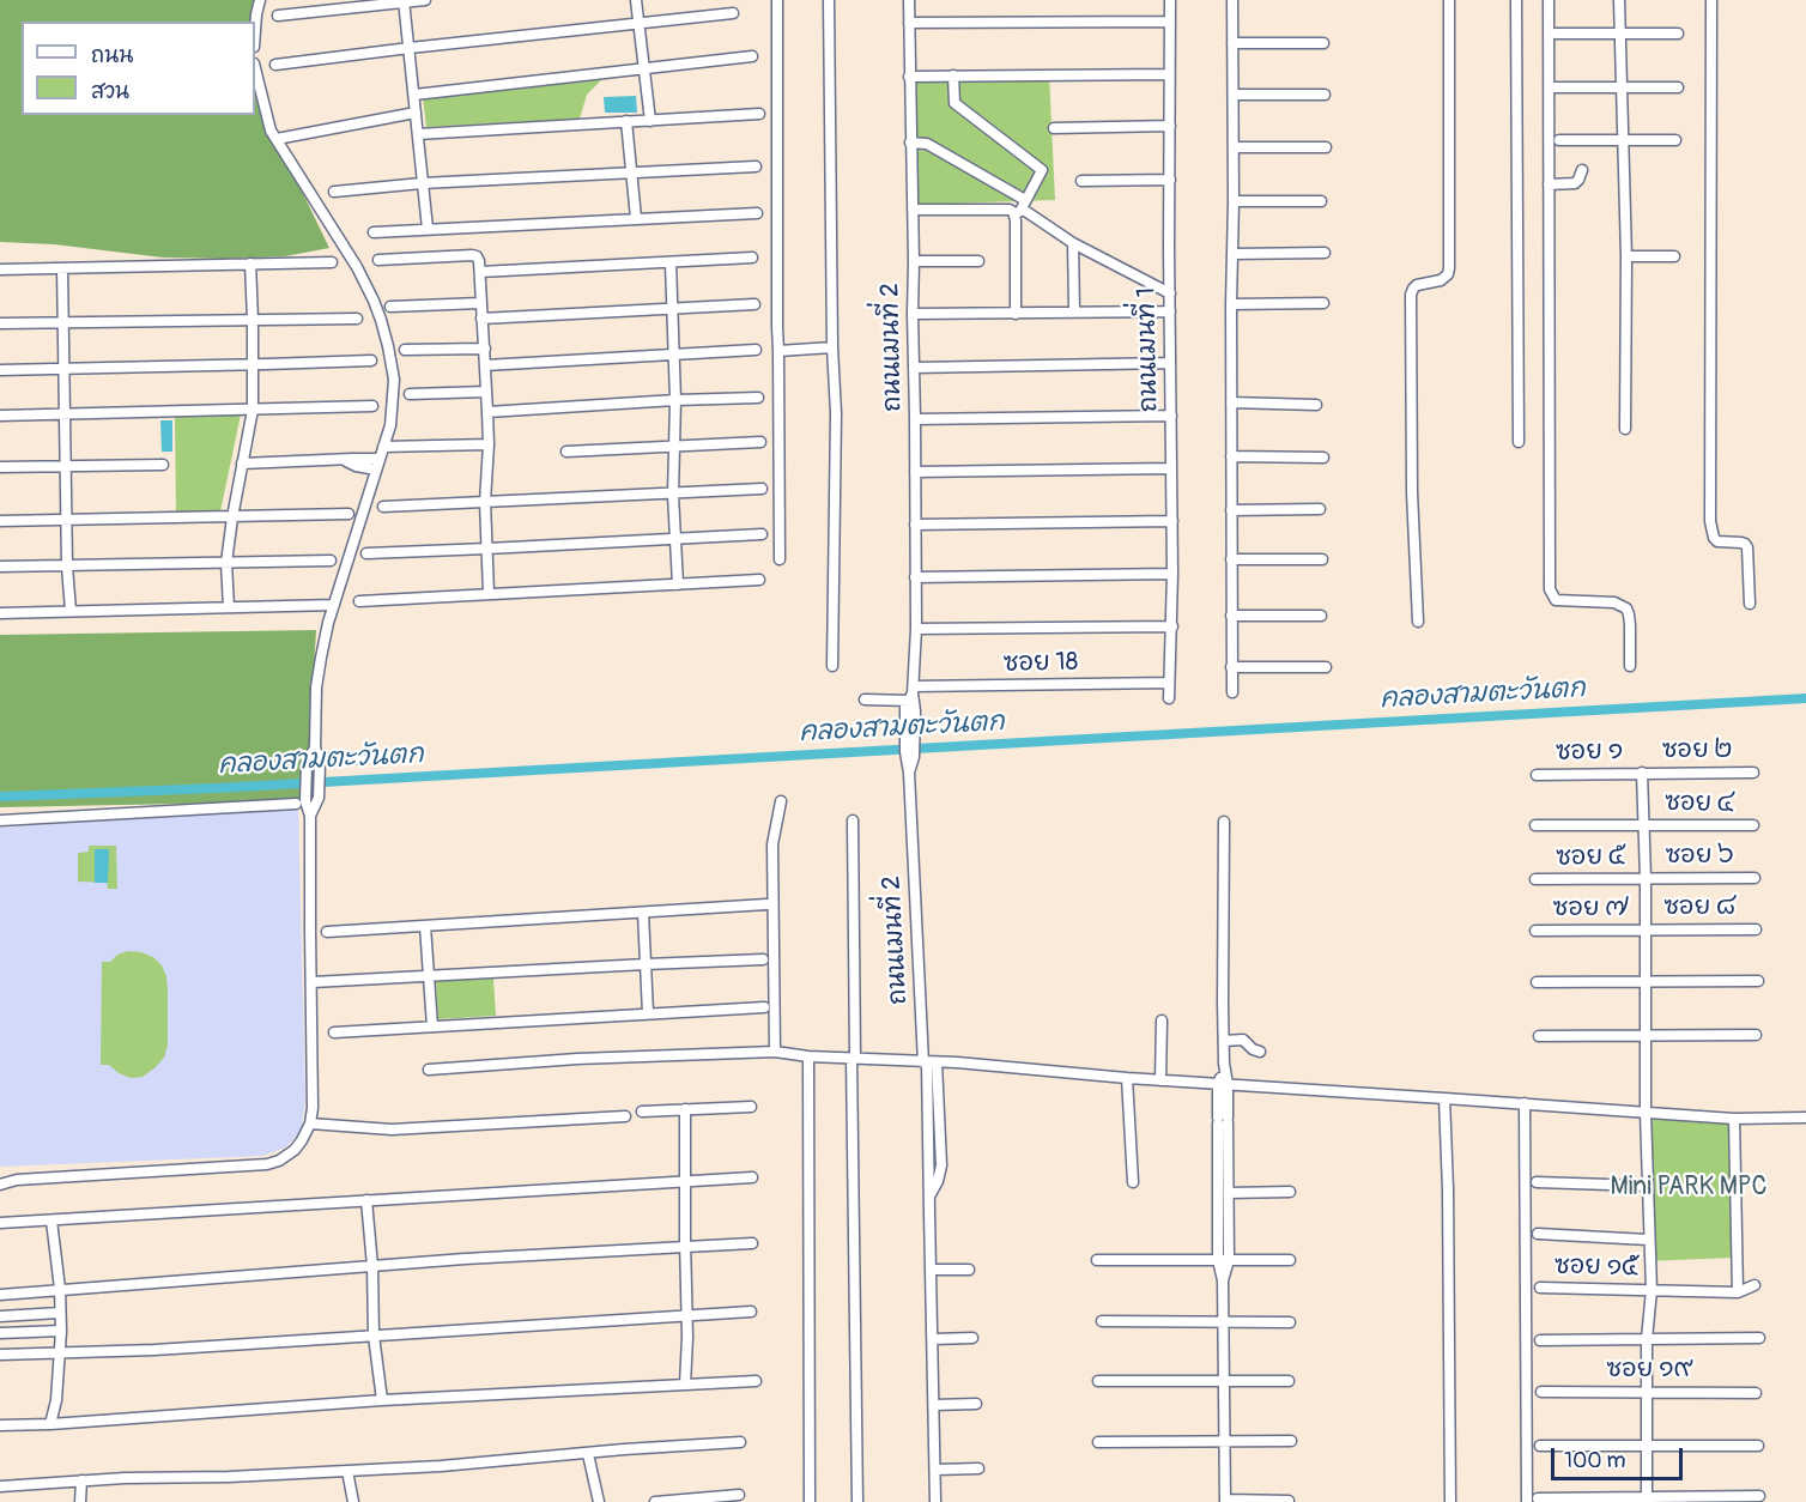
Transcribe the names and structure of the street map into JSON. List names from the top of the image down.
{
  "streets": {
    "street": [
      "ถนนเมนที่ 2",
      "ถนนเมนที่ 1",
      "ซอย 18",
      "ซอย ๒",
      "ซอย ๑",
      "ซอย ๔",
      "ซอย ๖",
      "ซอย ๕",
      "ซอย ๘",
      "ซอย ๗",
      "ซอย ๑๕",
      "ซอย ๑๙"
    ]
  },
  "crossings": [
    ["ถนนเมนที่ 2", "ซอย 18"],
    ["ถนนเมนที่ 1", "ซอย 18"],
    ["ซอย ๒", "ซอย ๑"],
    ["ซอย ๖", "ซอย ๕"],
    ["ซอย ๘", "ซอย ๗"]
  ],
  "water": ["คลองสามตะวันตก"],
  "parks": ["Mini PARK MPC"],
  "legend": ["ถนน", "สวน"],
  "scale_bar": "100 m"
}
